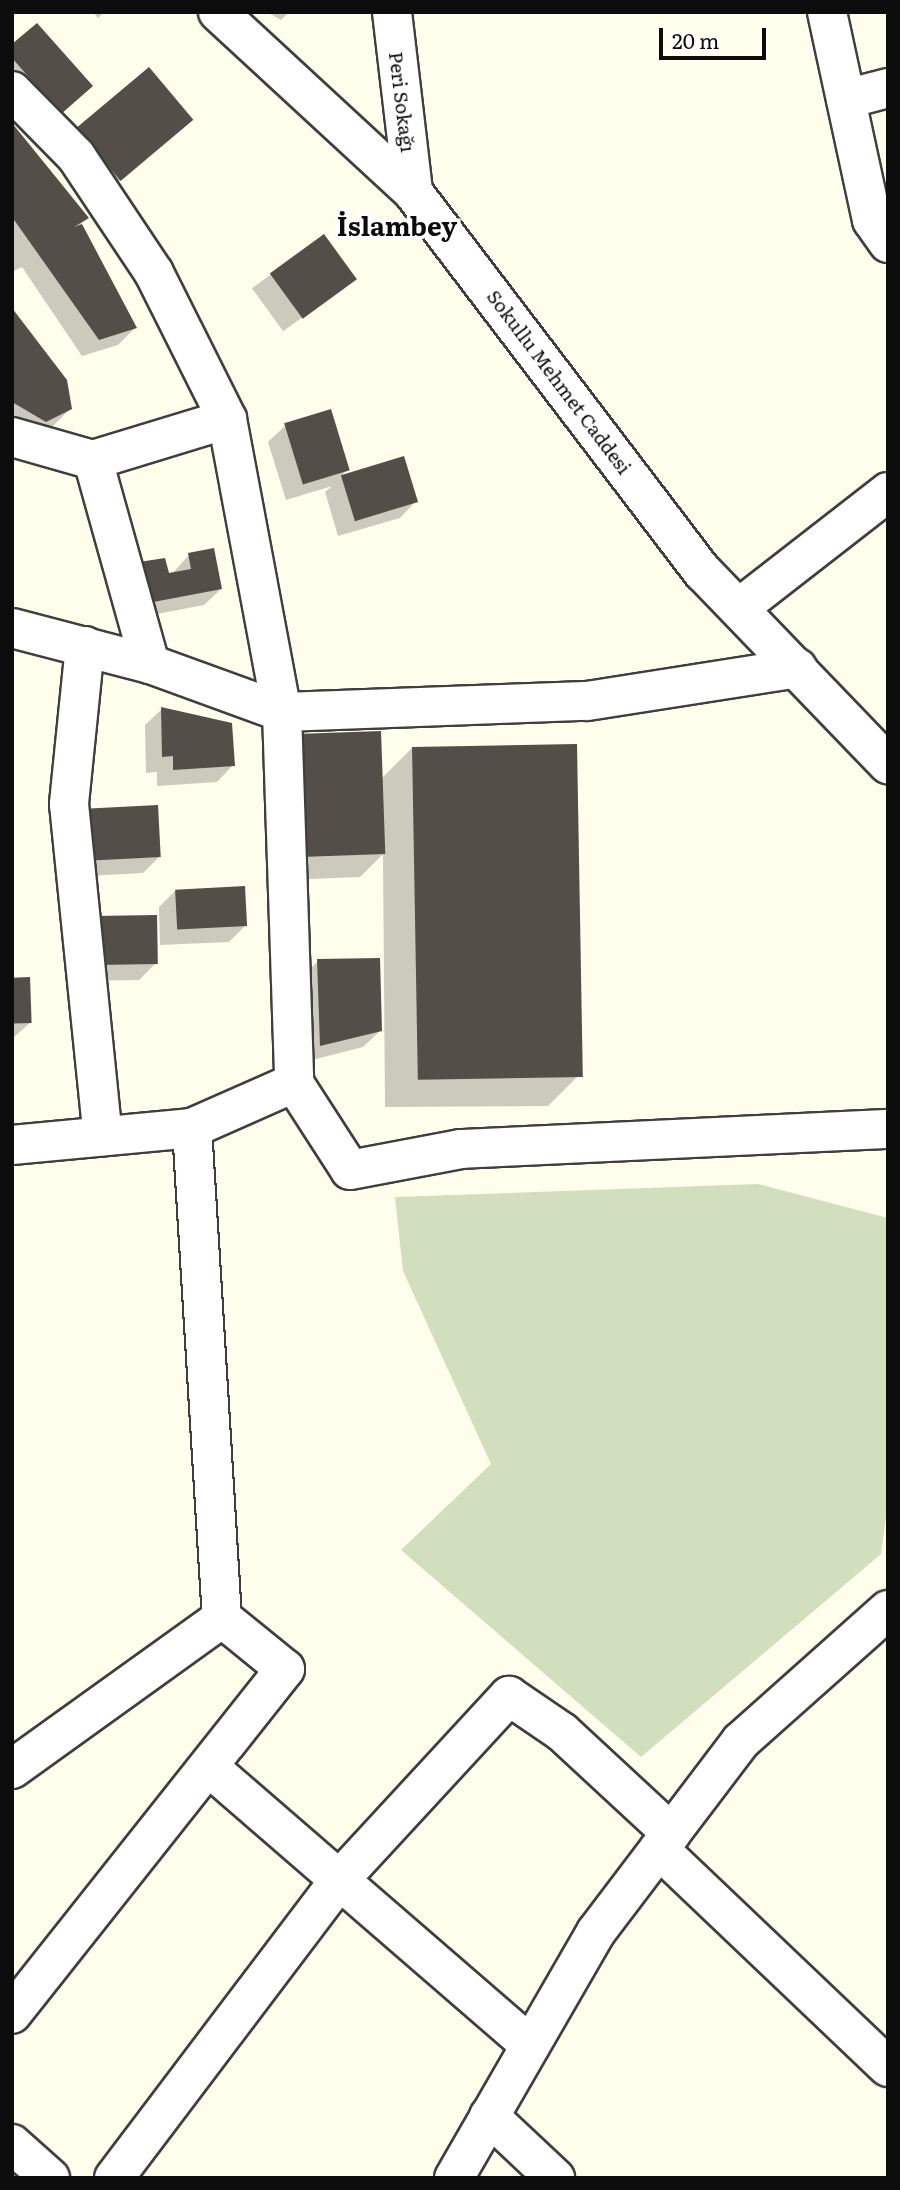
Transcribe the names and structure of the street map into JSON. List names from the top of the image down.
{
  "streets": {
    "street": ["Peri Sokağı", "Sokullu Mehmet Caddesi"]
  },
  "crossings": [
    ["Peri Sokağı", "Sokullu Mehmet Caddesi"]
  ],
  "districts": ["İslambey"],
  "scale_bar": "20 m"
}
